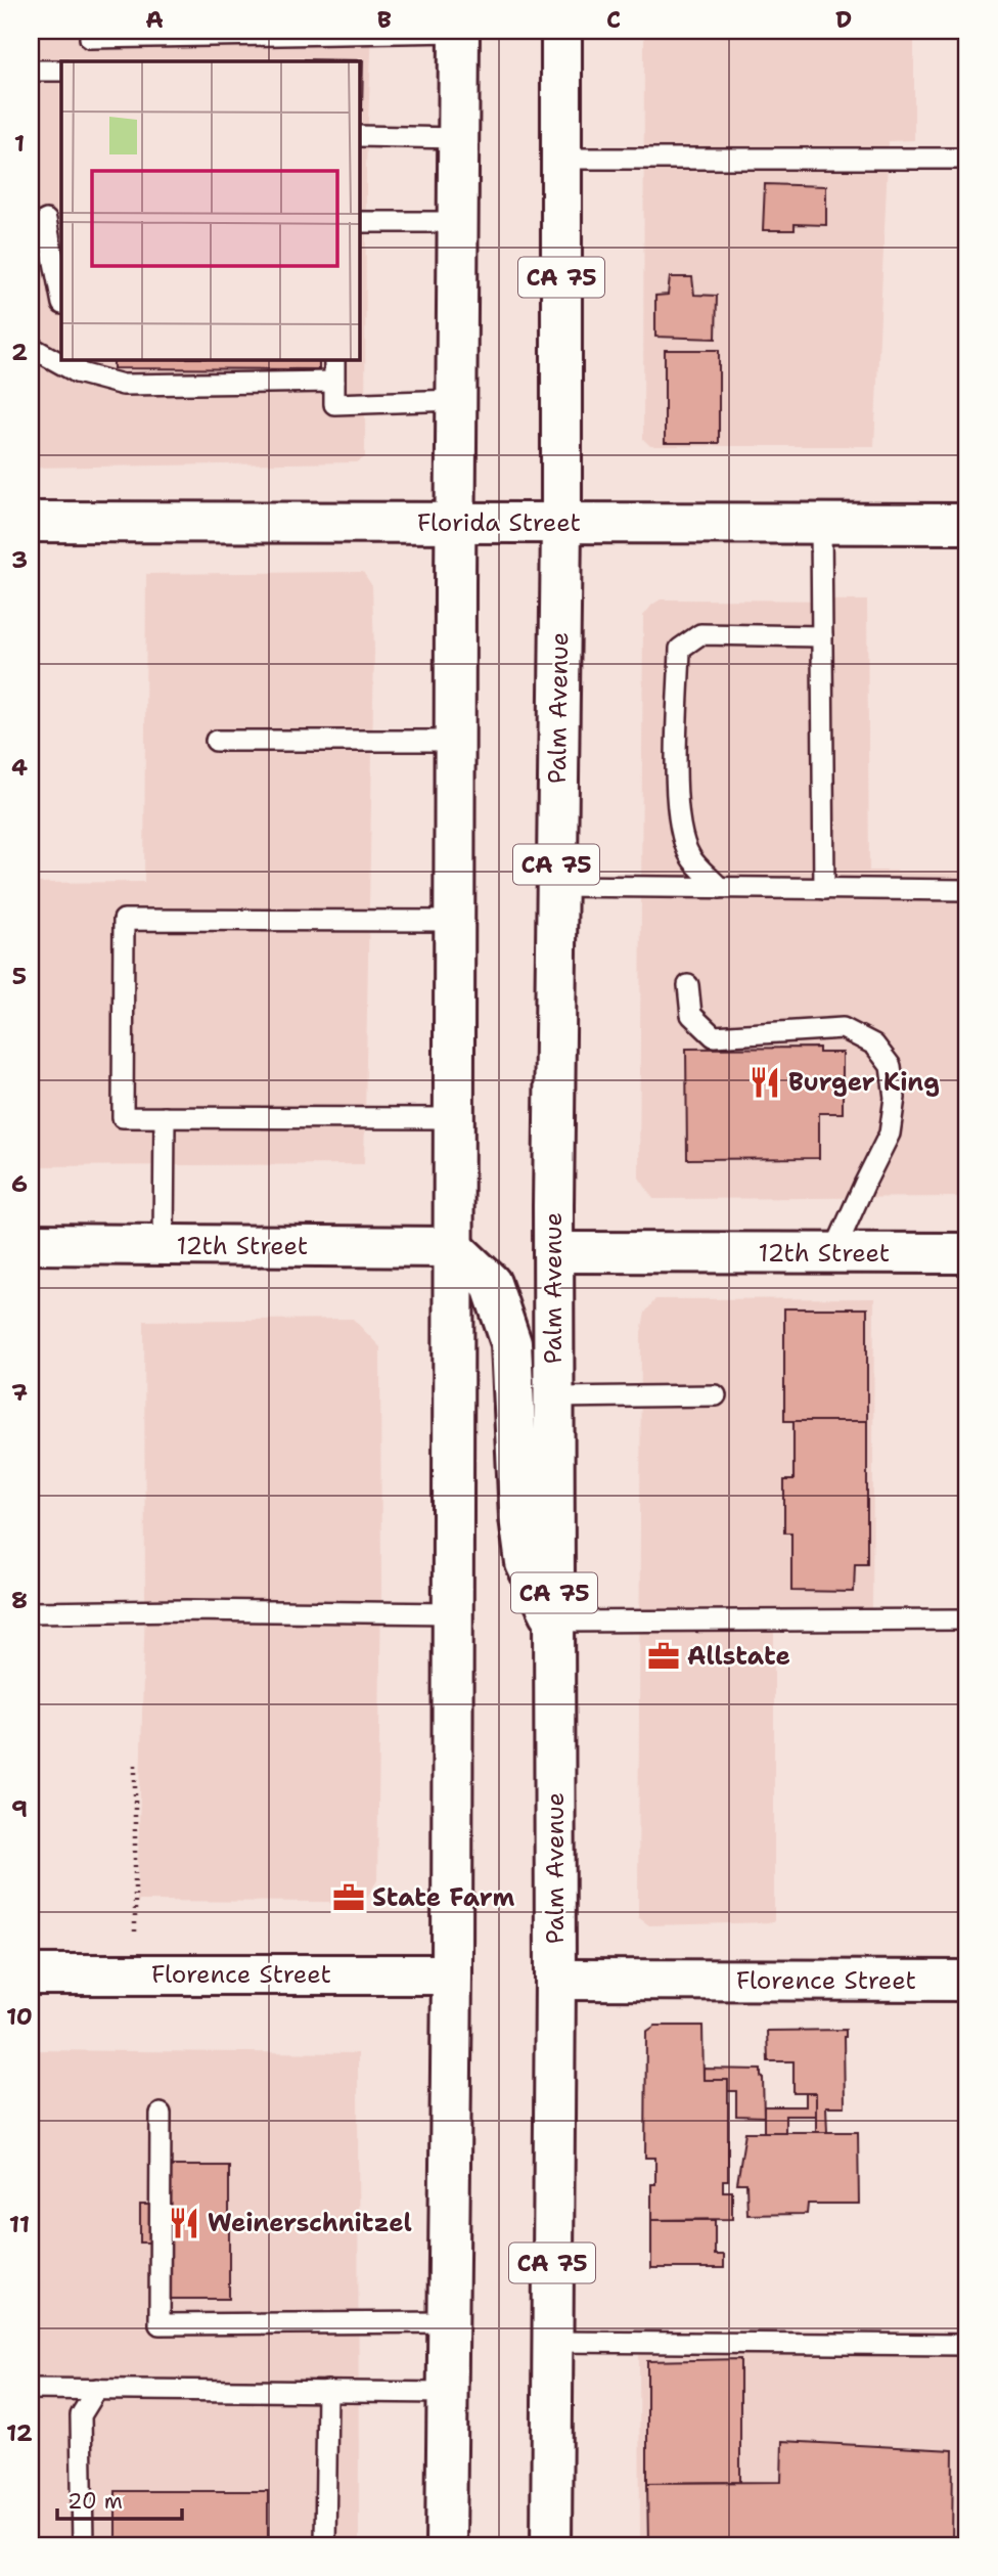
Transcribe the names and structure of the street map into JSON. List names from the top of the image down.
{
  "streets": {
    "main road": [
      "CA 75",
      "Florida Street",
      "Palm Avenue",
      "12th Street",
      "Florence Street"
    ]
  },
  "crossings": [
    ["Florida Street", "Palm Avenue"],
    ["Palm Avenue", "12th Street"],
    ["Palm Avenue", "Florence Street"]
  ],
  "places": {
    "restaurant": ["Burger King", "Weinerschnitzel"],
    "office": ["Allstate", "State Farm"]
  },
  "scale_bar": "20 m",
  "grid": {
    "columns": [
      "A",
      "B",
      "C",
      "D"
    ],
    "rows": [
      "1",
      "2",
      "3",
      "4",
      "5",
      "6",
      "7",
      "8",
      "9",
      "10",
      "11",
      "12"
    ]
  }
}
